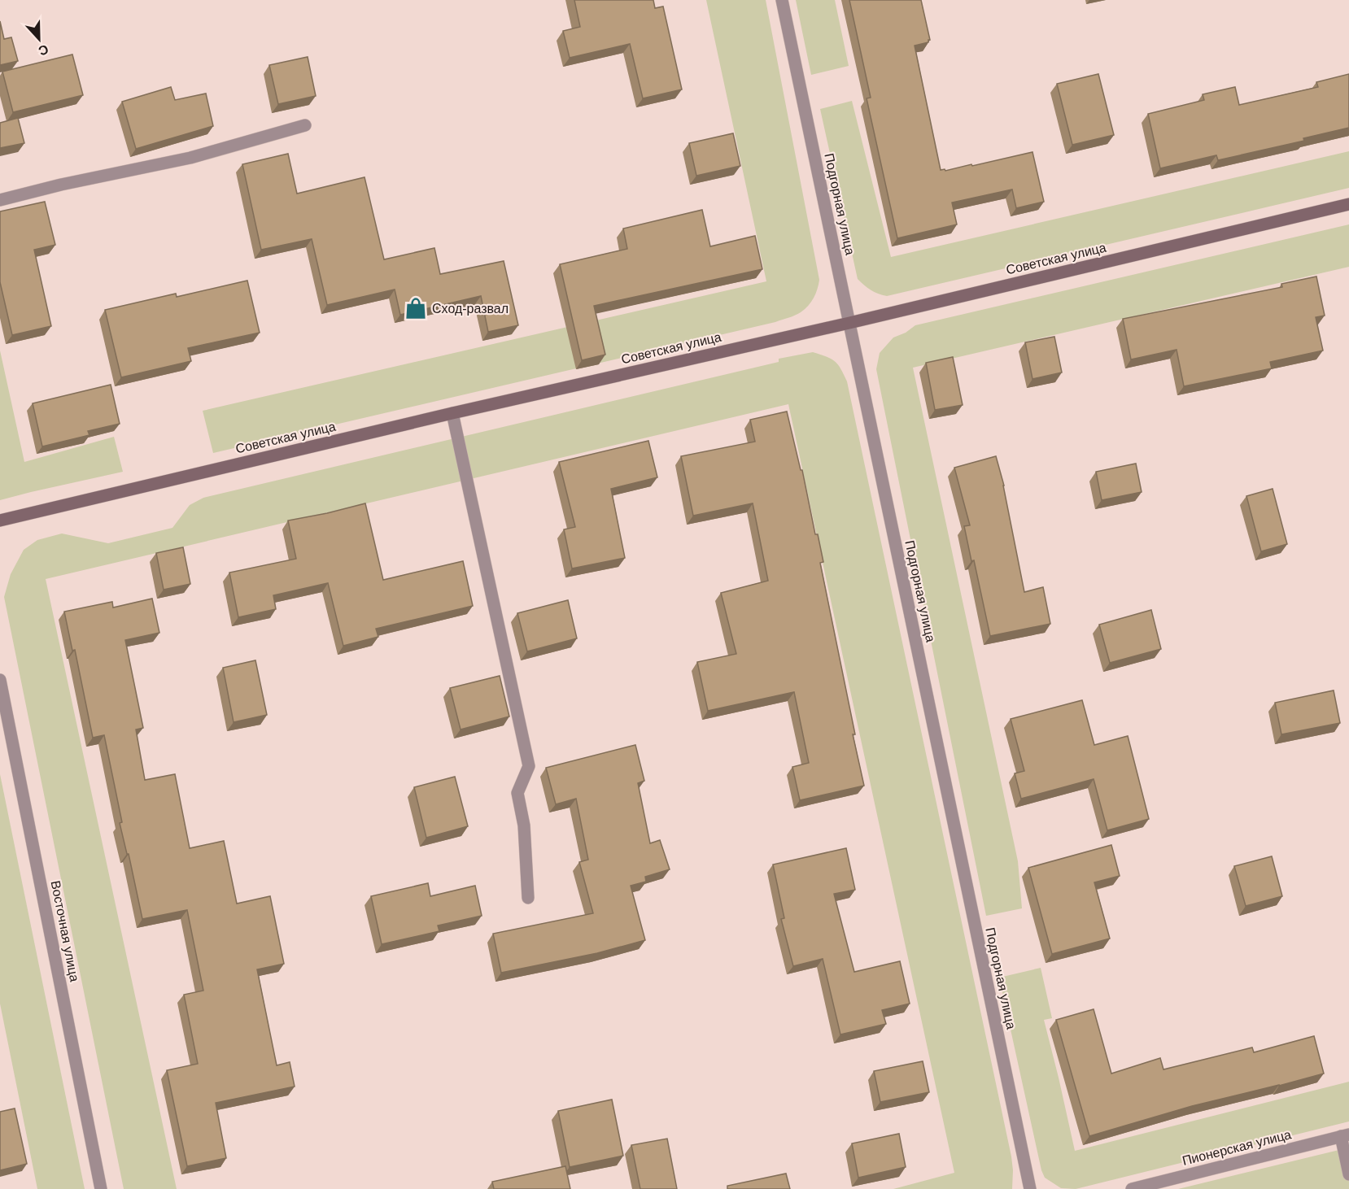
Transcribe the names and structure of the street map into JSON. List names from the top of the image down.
{
  "streets": {
    "street": [
      "Подгорная улица",
      "Советская улица",
      "Восточная улица",
      "Пионерская улица"
    ]
  },
  "crossings": [
    ["Подгорная улица", "Советская улица"]
  ],
  "places": {
    "shop": ["Сход-развал"]
  },
  "north": "bottom"
}
